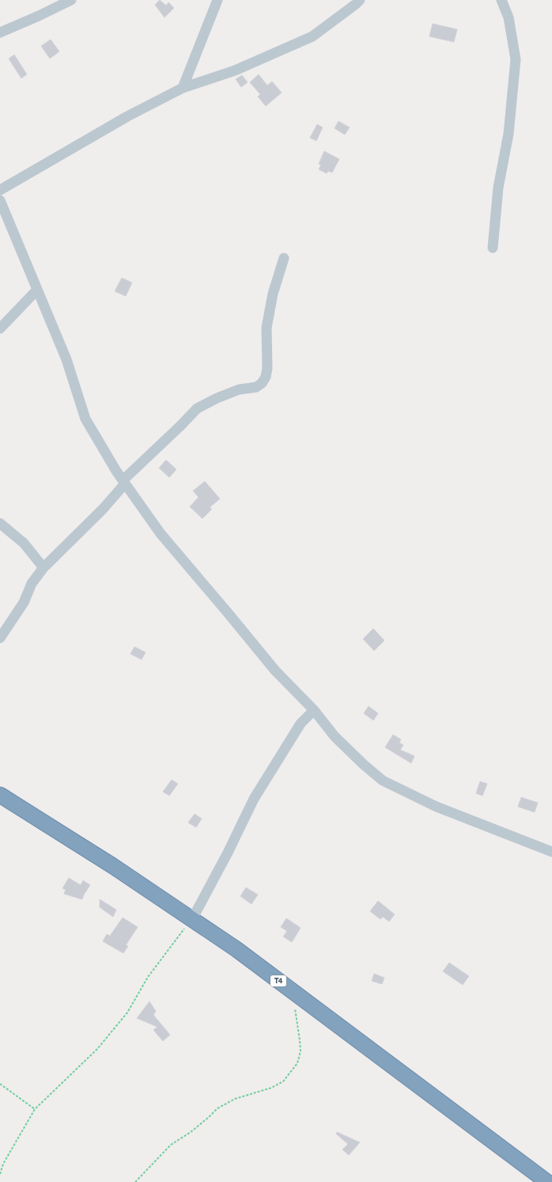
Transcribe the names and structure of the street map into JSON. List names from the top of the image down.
{
  "streets": {
    "highway": ["T4"]
  }
}
